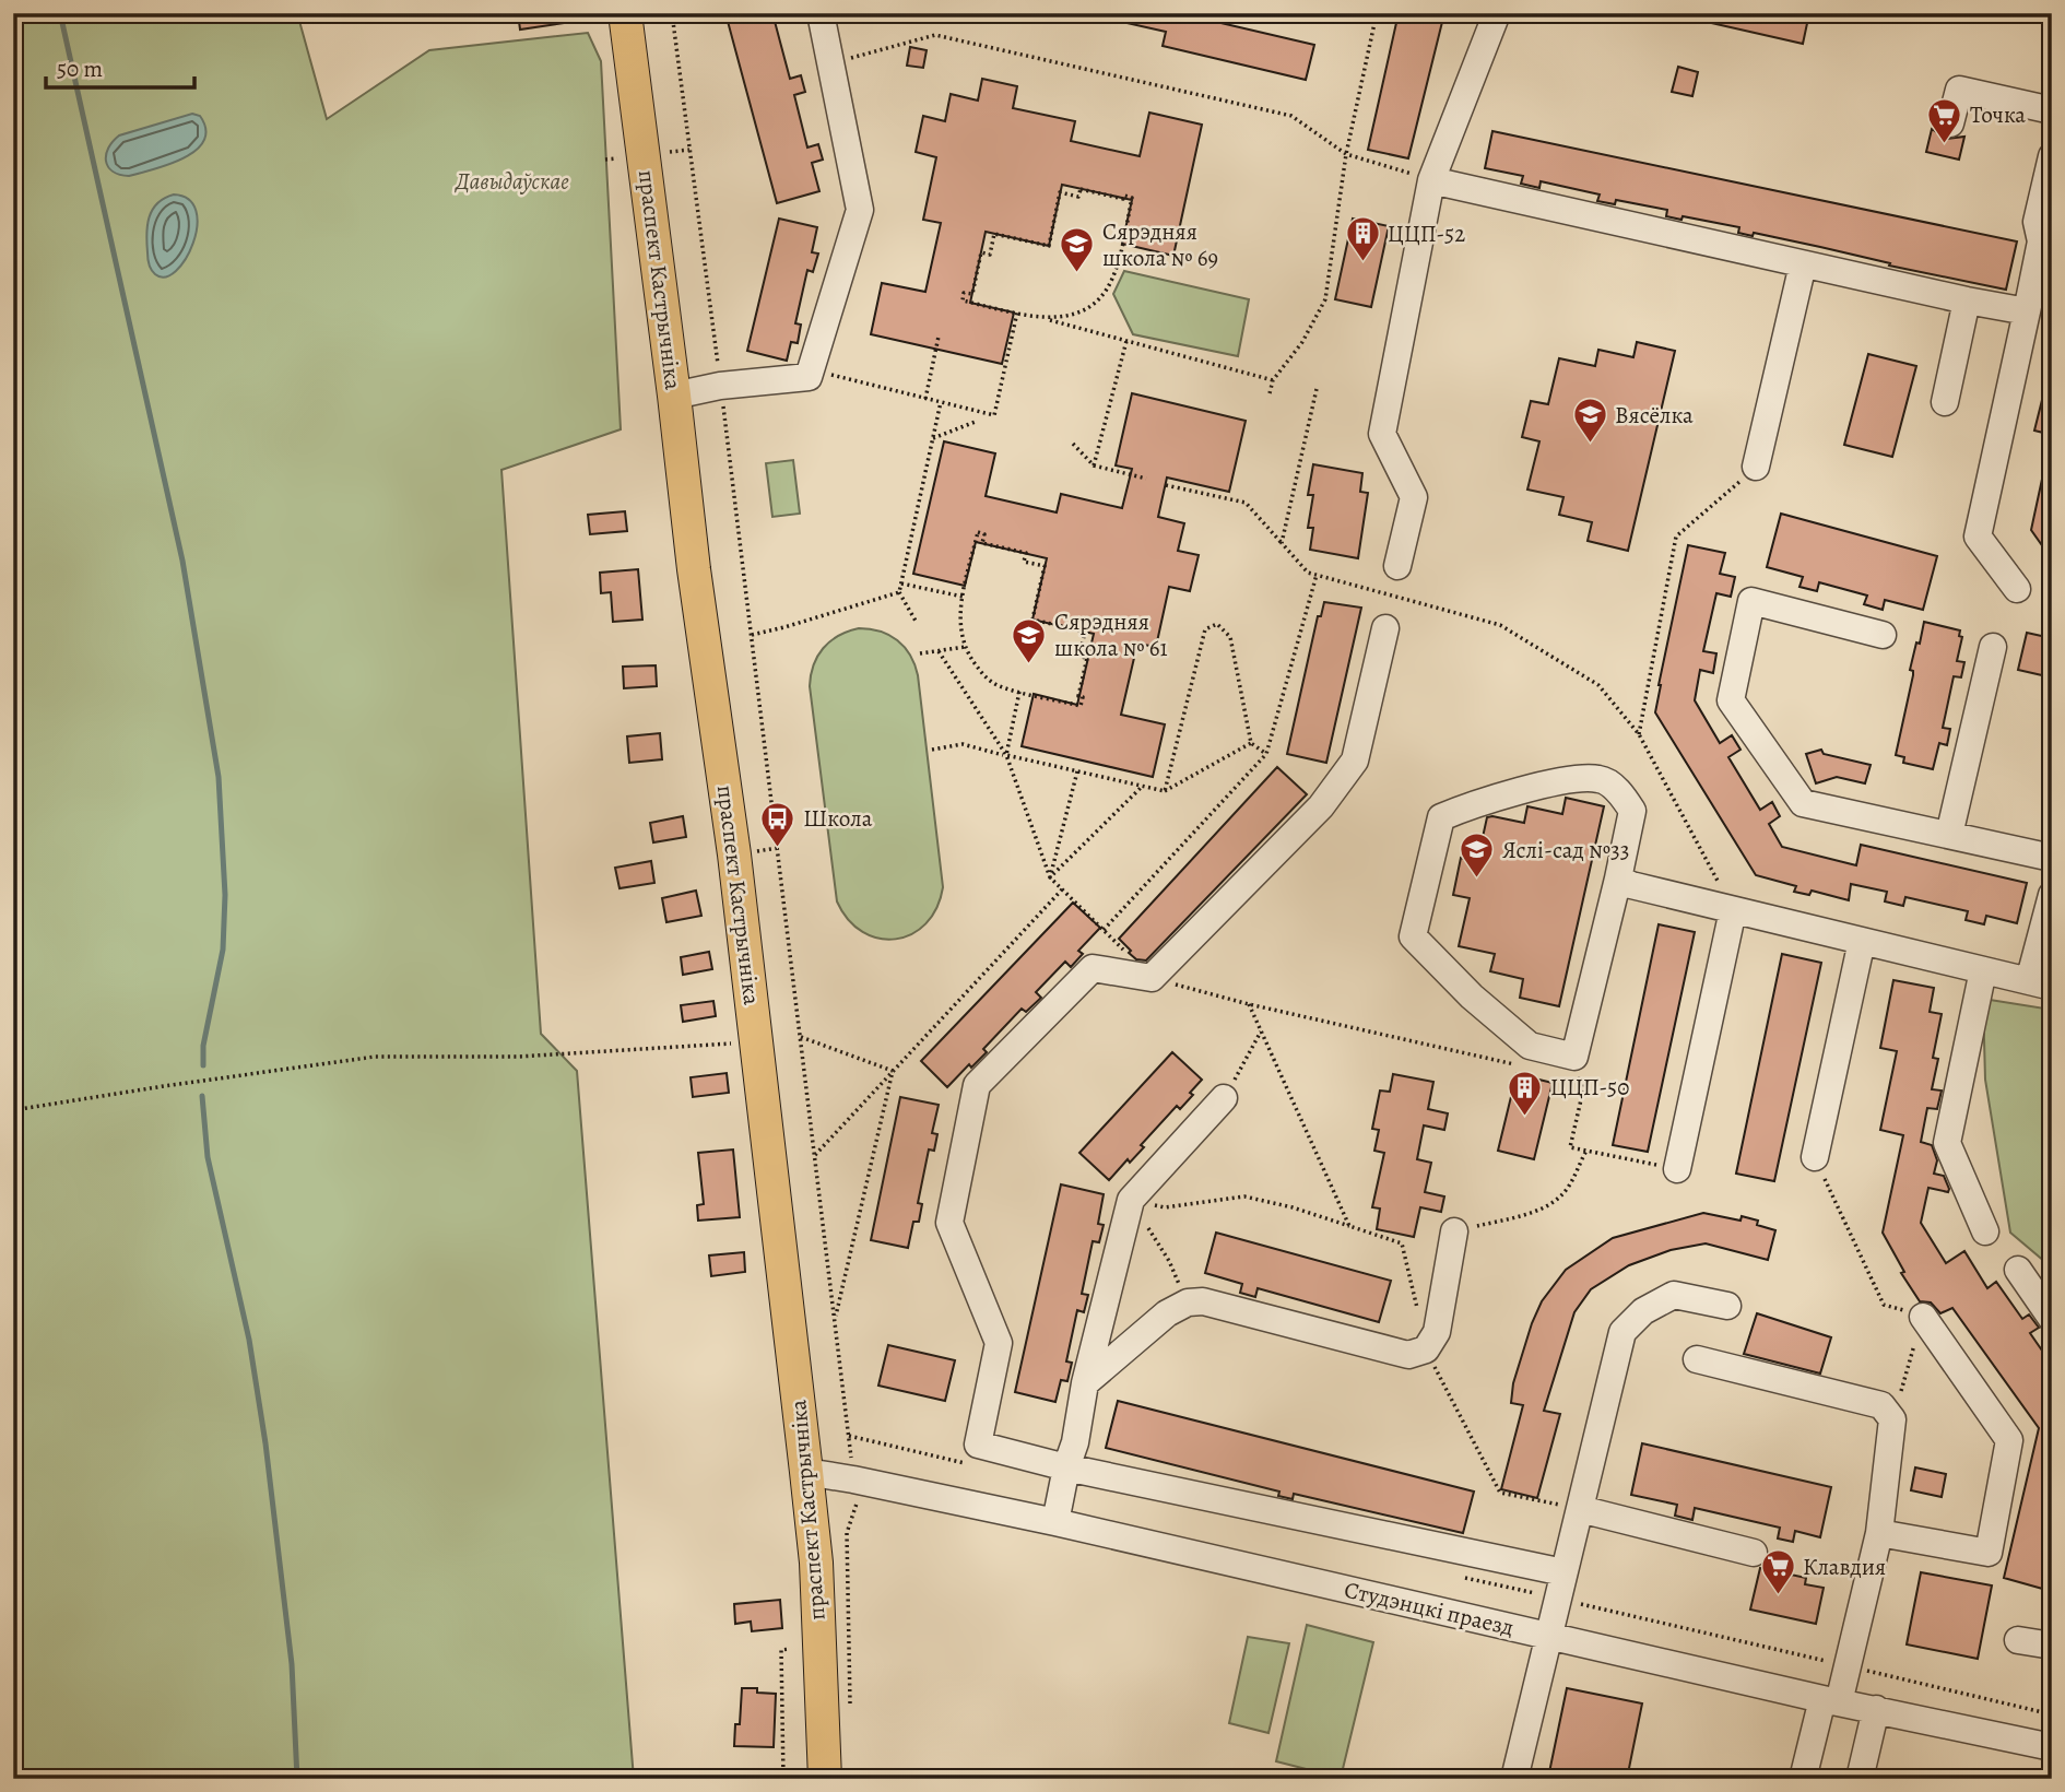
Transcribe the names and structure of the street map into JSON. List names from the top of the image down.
{
  "streets": {
    "main road": ["праспект Кастрычніка"],
    "street": ["Студэнцкі праезд"]
  },
  "crossings": [
    ["праспект Кастрычніка", "Студэнцкі праезд"]
  ],
  "parks": ["Давыдаўскае"],
  "places": {
    "supermarket": ["Точка", "Клавдия"],
    "building": ["ЦЦП-52", "ЦЦП-50"],
    "school or university": [
      "Сярэдняя школа № 69",
      "Вясёлка",
      "Сярэдняя школа № 61",
      "Яслі-сад №33"
    ],
    "bus stop": ["Школа"]
  },
  "scale_bar": "50 m"
}
